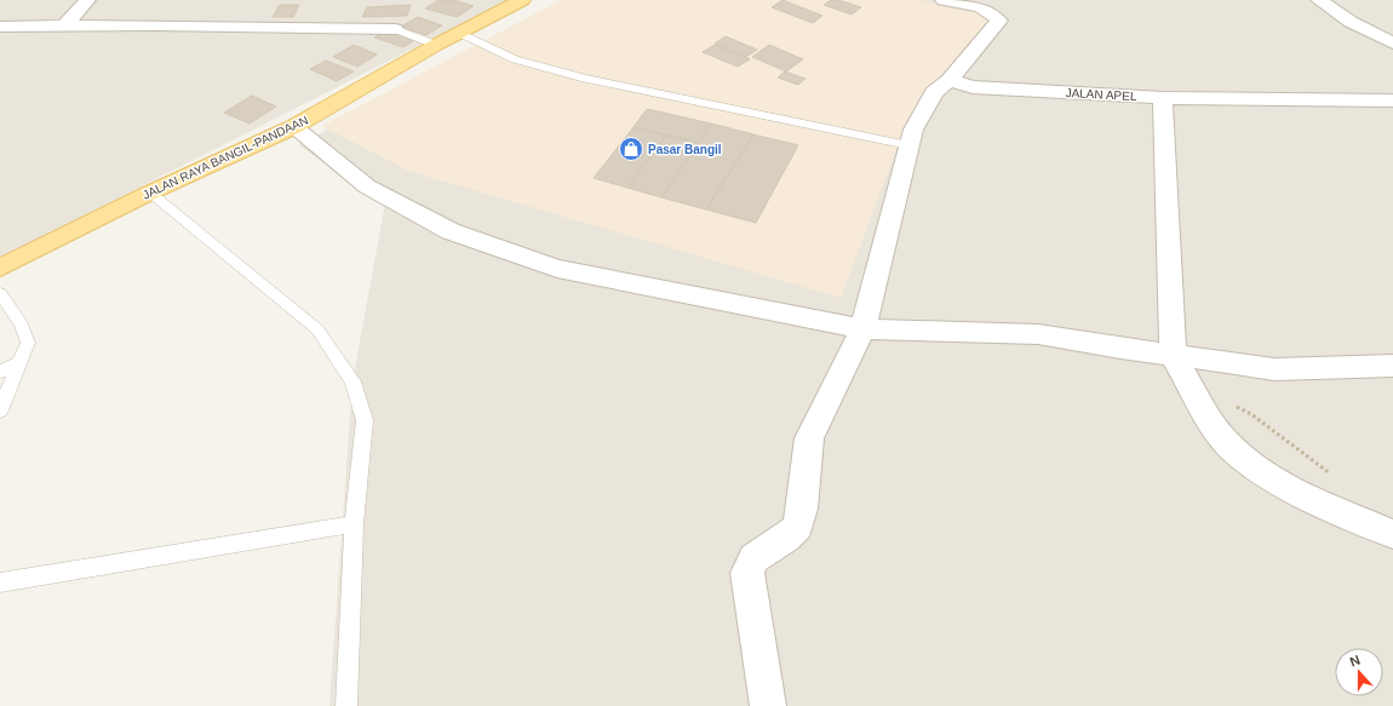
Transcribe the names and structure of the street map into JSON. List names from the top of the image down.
{
  "streets": {
    "main road": ["JALAN RAYA BANGIL-PANDAAN"],
    "street": ["JALAN APEL"]
  },
  "places": {
    "shop": ["Pasar Bangil"]
  },
  "north": "top"
}
